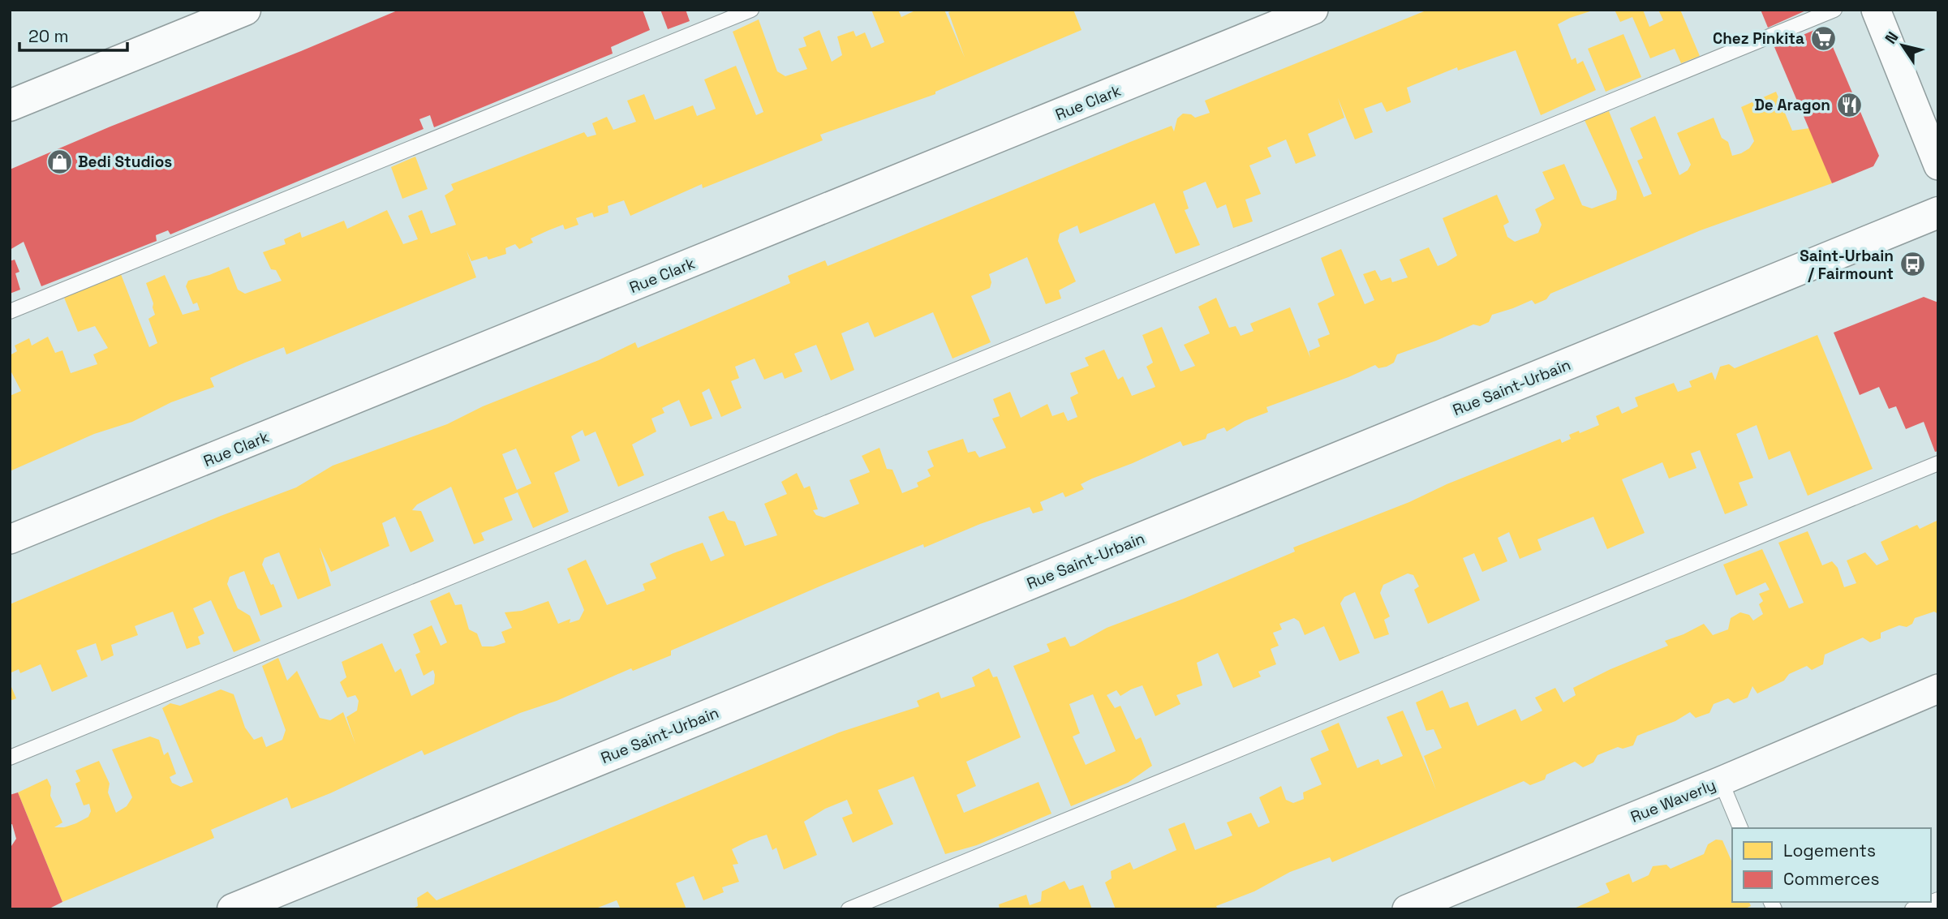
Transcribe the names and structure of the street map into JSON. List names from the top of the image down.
{
  "streets": {
    "main road": ["Rue Saint-Urbain"],
    "street": ["Rue Clark", "Rue Waverly"]
  },
  "places": {
    "supermarket": ["Chez Pinkita"],
    "restaurant": ["De Aragon"],
    "shop": ["Bedi Studios"],
    "bus stop": ["Saint-Urbain / Fairmount"]
  },
  "legend": ["Logements", "Commerces"],
  "scale_bar": "20 m",
  "north": "top left"
}
